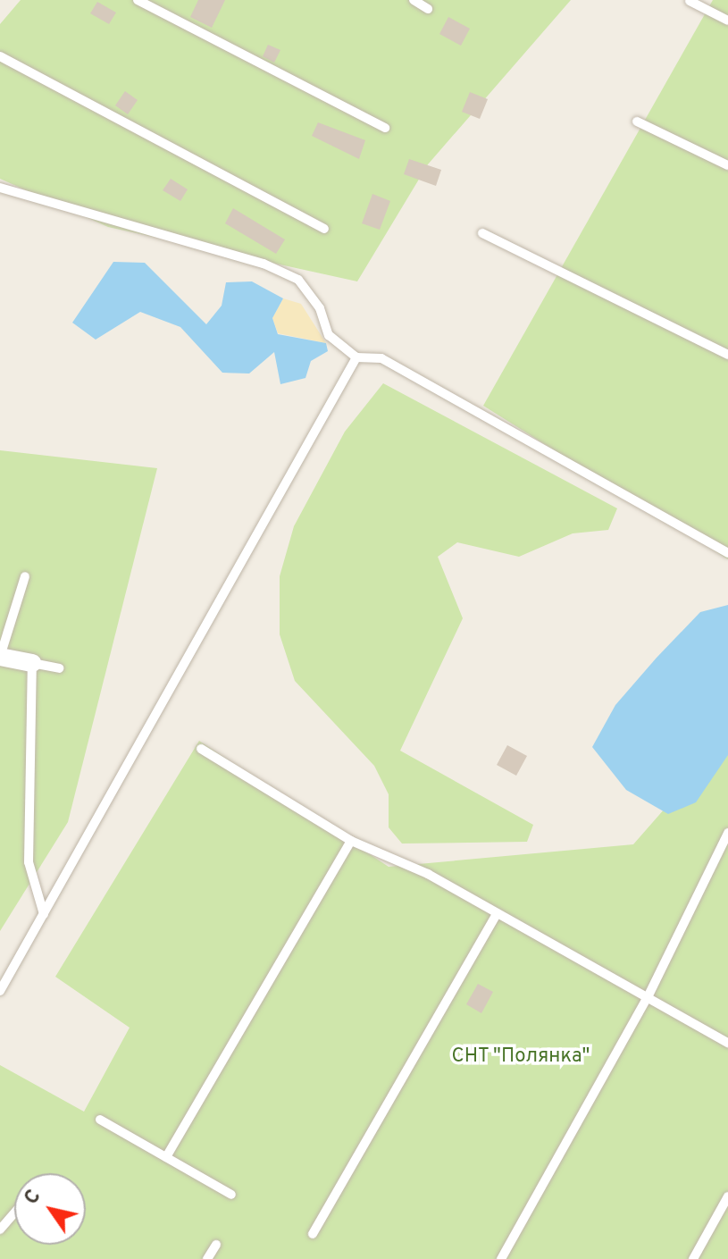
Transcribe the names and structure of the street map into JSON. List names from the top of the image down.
{
  "parks": ["СНТ \"Полянка\""],
  "north": "top left"
}
